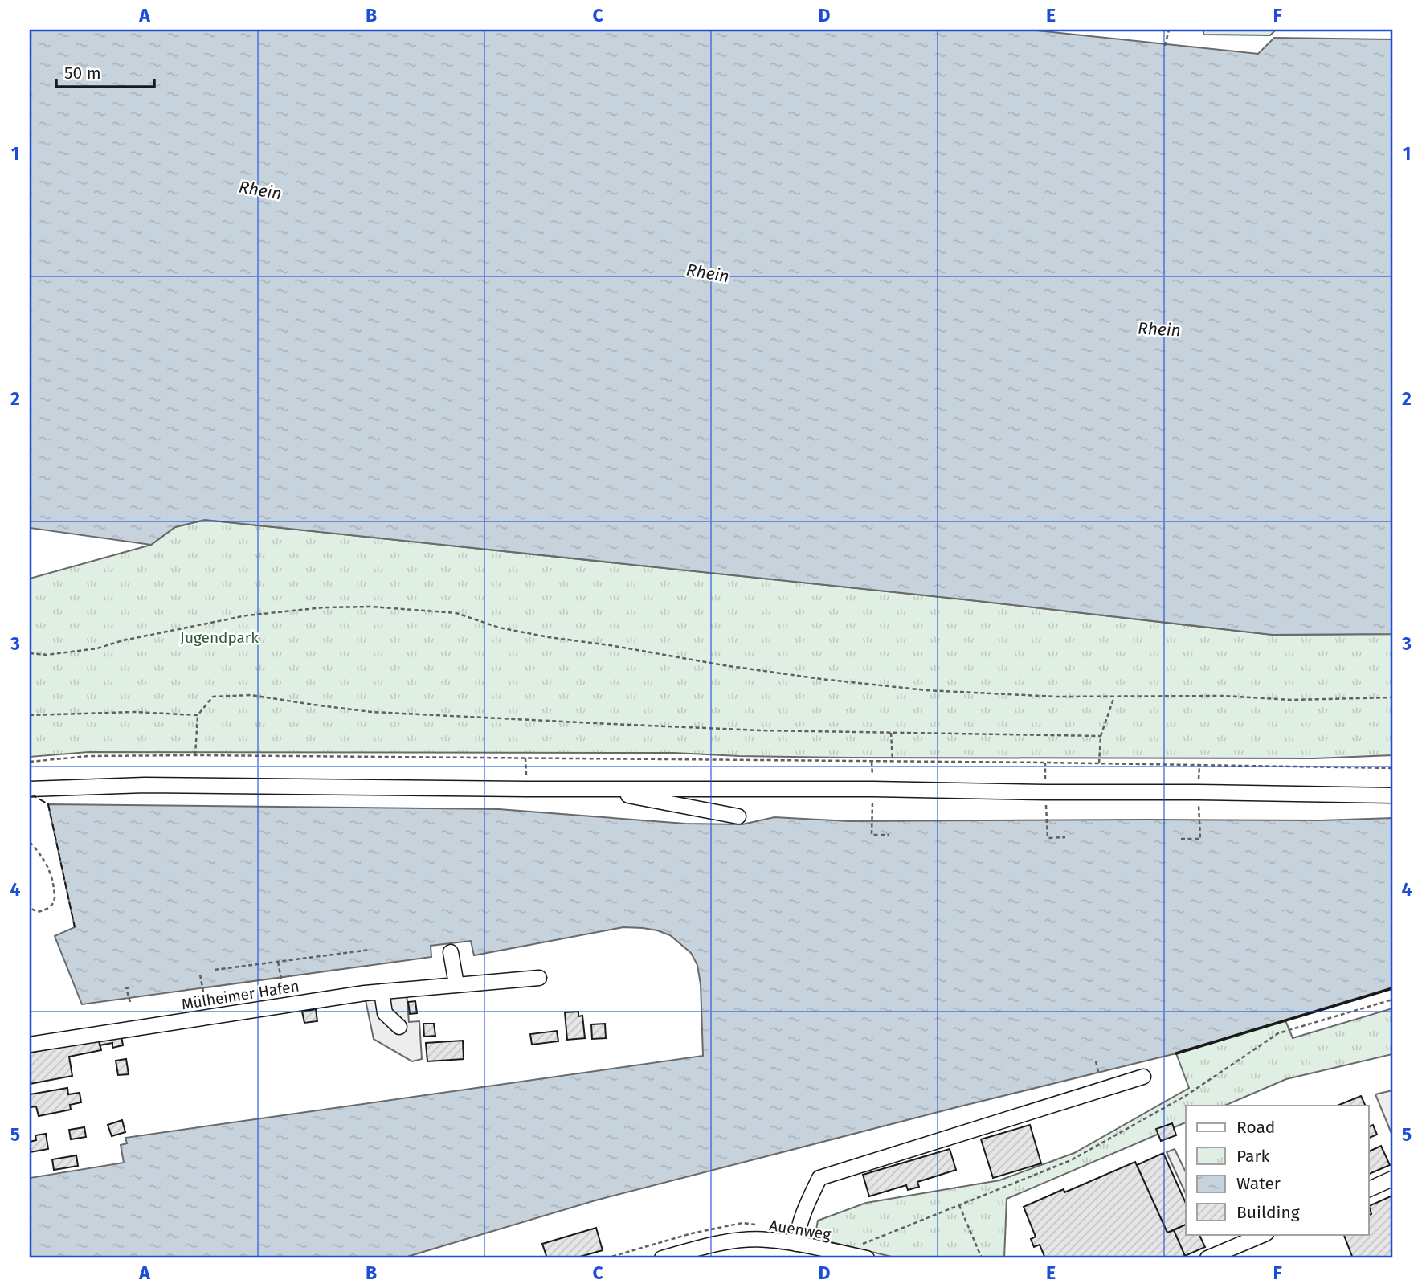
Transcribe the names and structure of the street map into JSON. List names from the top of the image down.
{
  "streets": {
    "street": ["Mülheimer Hafen", "Auenweg"]
  },
  "water": ["Rhein"],
  "parks": ["Jugendpark"],
  "legend": [
    "Road",
    "Park",
    "Water",
    "Building"
  ],
  "scale_bar": "50 m",
  "grid": {
    "columns": [
      "A",
      "B",
      "C",
      "D",
      "E",
      "F"
    ],
    "rows": [
      "1",
      "2",
      "3",
      "4",
      "5"
    ]
  }
}
